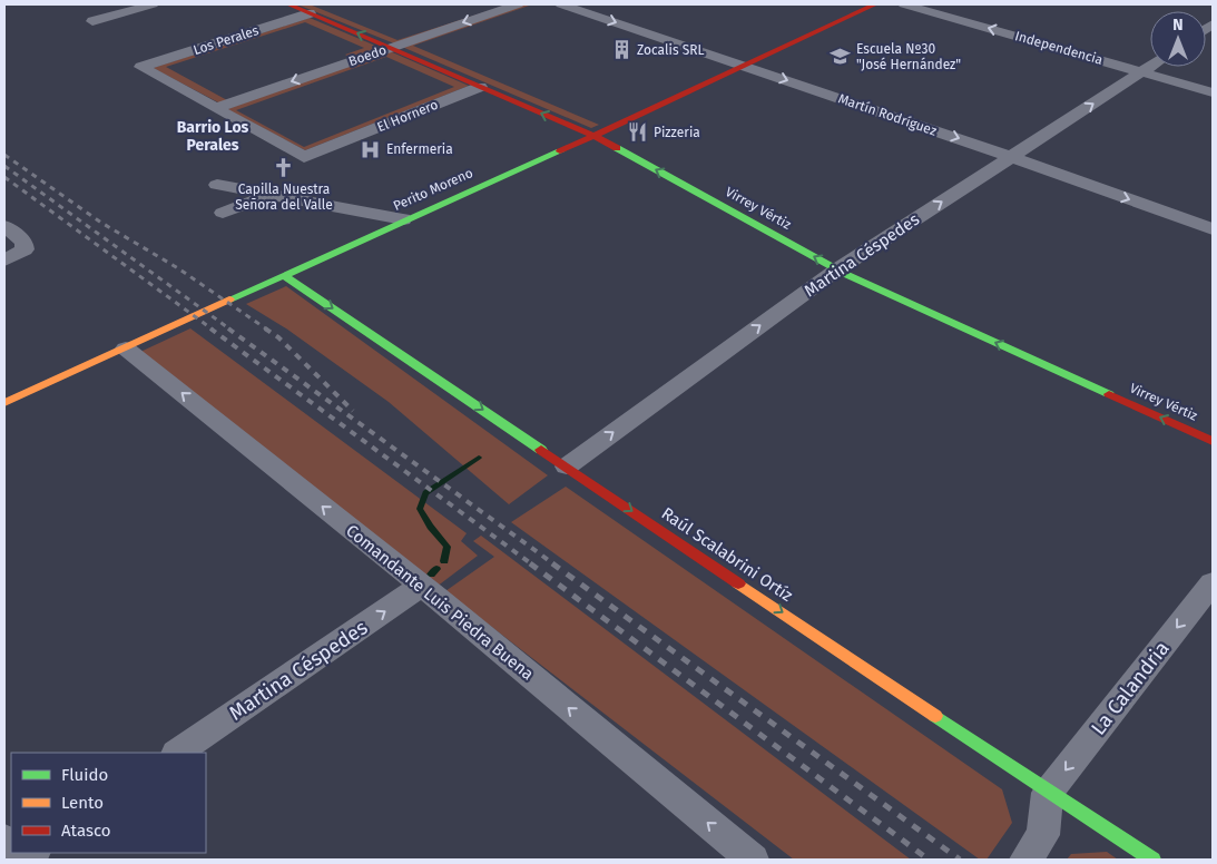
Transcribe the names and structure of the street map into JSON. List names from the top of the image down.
{
  "streets": {
    "street": [
      "Los Perales",
      "Independencia",
      "Boedo",
      "Martín Rodríguez",
      "El Hornero",
      "Perito Moreno",
      "Virrey Vértiz",
      "Martina Céspedes",
      "Raúl Scalabrini Ortíz",
      "Comandante Luis Piedra Buena",
      "La Calandria"
    ]
  },
  "crossings": [
    ["Los Perales", "Boedo"],
    ["Los Perales", "El Hornero"],
    ["Los Perales", "Virrey Vértiz"],
    ["Independencia", "Martina Céspedes"],
    ["Boedo", "El Hornero"],
    ["Boedo", "Virrey Vértiz"],
    ["Martín Rodríguez", "Perito Moreno"],
    ["Martín Rodríguez", "Martina Céspedes"],
    ["El Hornero", "Virrey Vértiz"],
    ["Perito Moreno", "Virrey Vértiz"],
    ["Perito Moreno", "Raúl Scalabrini Ortíz"],
    ["Perito Moreno", "Comandante Luis Piedra Buena"],
    ["Virrey Vértiz", "Martina Céspedes"],
    ["Martina Céspedes", "Raúl Scalabrini Ortíz"],
    ["Martina Céspedes", "Comandante Luis Piedra Buena"],
    ["Raúl Scalabrini Ortíz", "La Calandria"]
  ],
  "one_way": [
    "Independencia",
    "Boedo",
    "Martín Rodríguez",
    "Virrey Vértiz",
    "Martina Céspedes",
    "Raúl Scalabrini Ortíz",
    "Comandante Luis Piedra Buena",
    "La Calandria"
  ],
  "districts": ["Barrio Los Perales"],
  "places": {
    "building": ["Zocalis SRL"],
    "school or university": ["Escuela Nº30 \"José Hernández\""],
    "restaurant": ["Pizzeria"],
    "hospital": ["Enfermeria"],
    "church": ["Capilla Nuestra Señora del Valle"]
  },
  "legend": ["Fluido", "Lento", "Atasco"],
  "north": "top"
}
